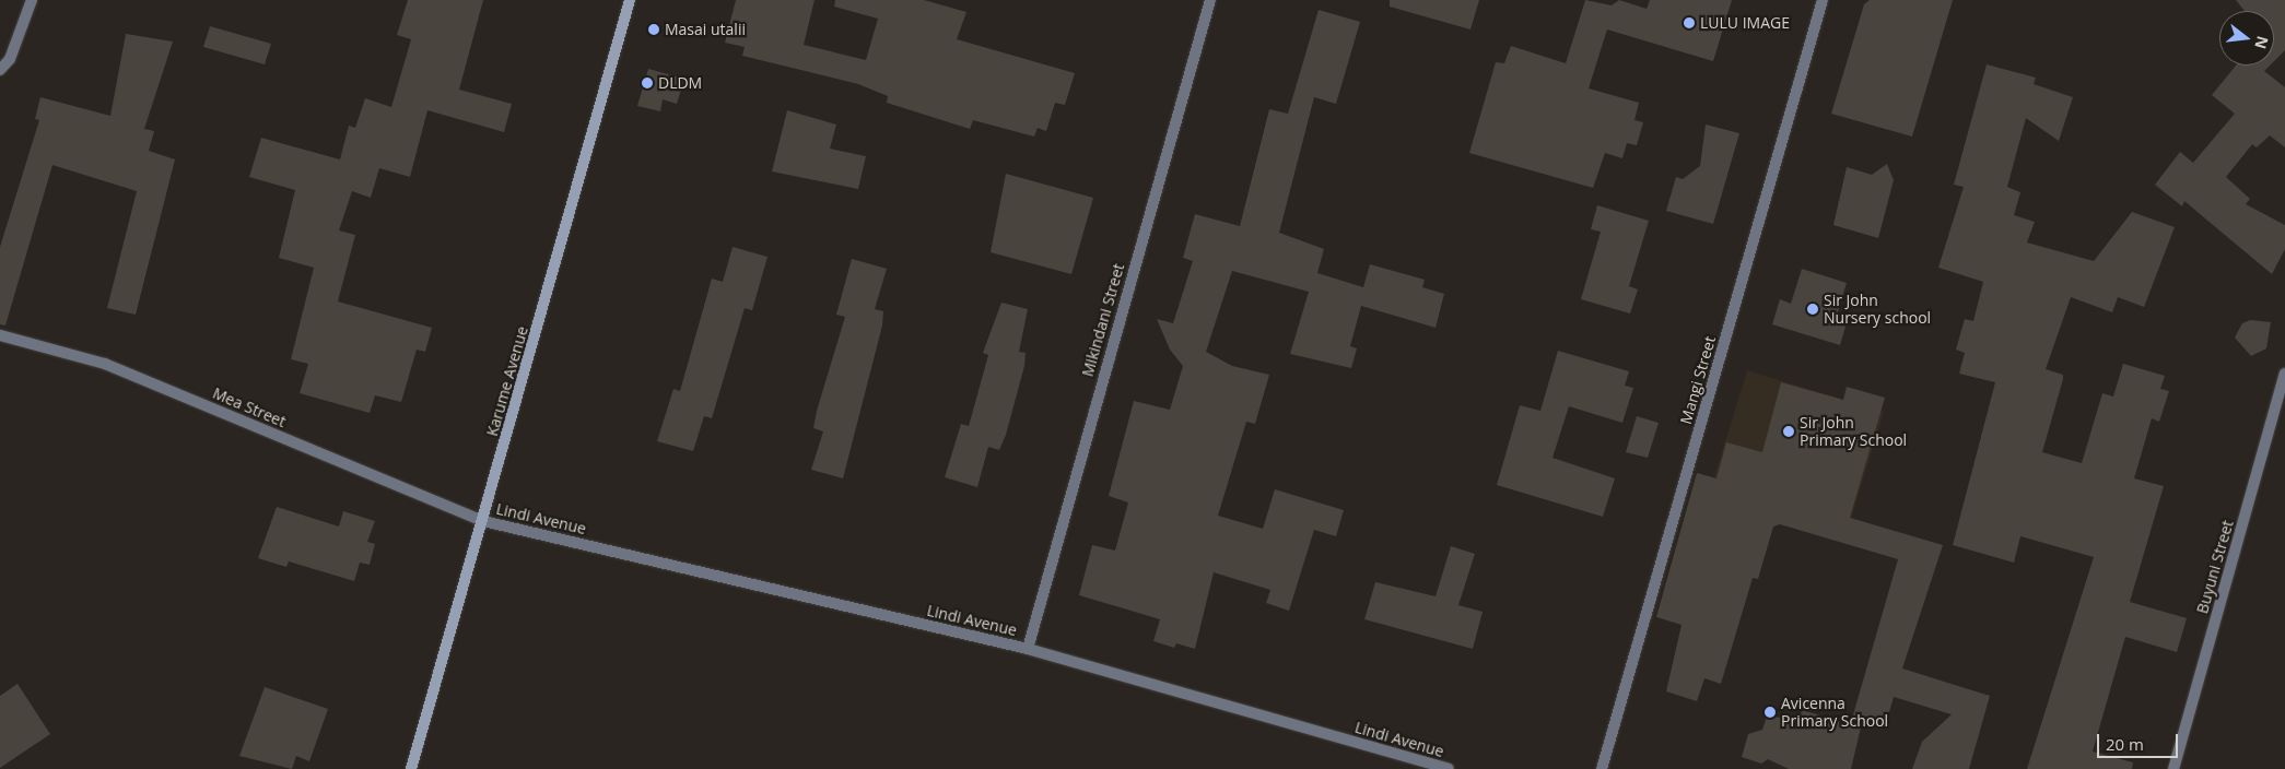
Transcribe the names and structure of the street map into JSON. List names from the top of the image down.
{
  "streets": {
    "main road": ["Karume Avenue"],
    "street": [
      "Mikindani Street",
      "Mangi Street",
      "Mea Street",
      "Lindi Avenue",
      "Buyuni Street"
    ]
  },
  "crossings": [
    ["Mikindani Street", "Lindi Avenue"],
    ["Karume Avenue", "Mea Street"],
    ["Karume Avenue", "Lindi Avenue"],
    ["Mea Street", "Lindi Avenue"]
  ],
  "places": [
    "LULU IMAGE",
    "Masai utalii",
    "DLDM",
    "Sir John Nursery school",
    "Sir John Primary School",
    "Avicenna Primary School"
  ],
  "scale_bar": "20 m",
  "north": "right"
}
